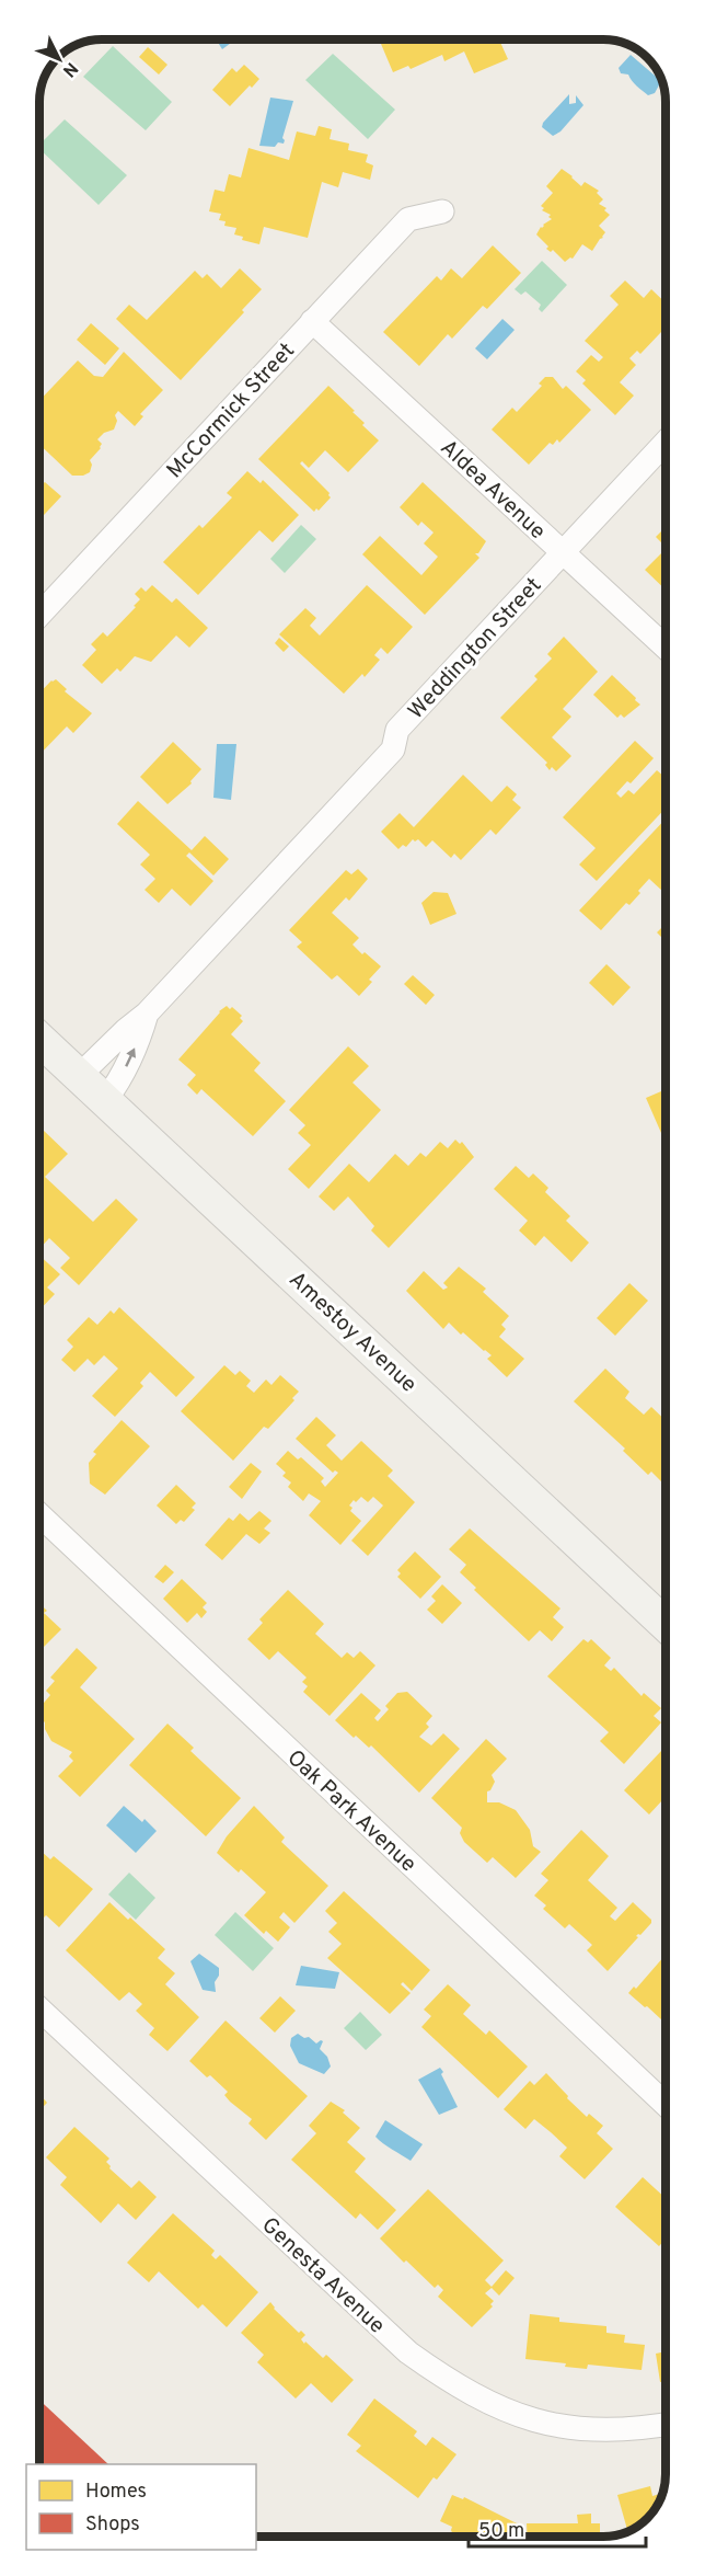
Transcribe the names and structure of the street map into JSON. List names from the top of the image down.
{
  "streets": {
    "street": [
      "McCormick Street",
      "Aldea Avenue",
      "Weddington Street",
      "Amestoy Avenue",
      "Oak Park Avenue",
      "Genesta Avenue"
    ]
  },
  "crossings": [
    ["McCormick Street", "Aldea Avenue"],
    ["Aldea Avenue", "Weddington Street"],
    ["Weddington Street", "Amestoy Avenue"]
  ],
  "legend": ["Homes", "Shops"],
  "scale_bar": "50 m",
  "north": "bottom right"
}
